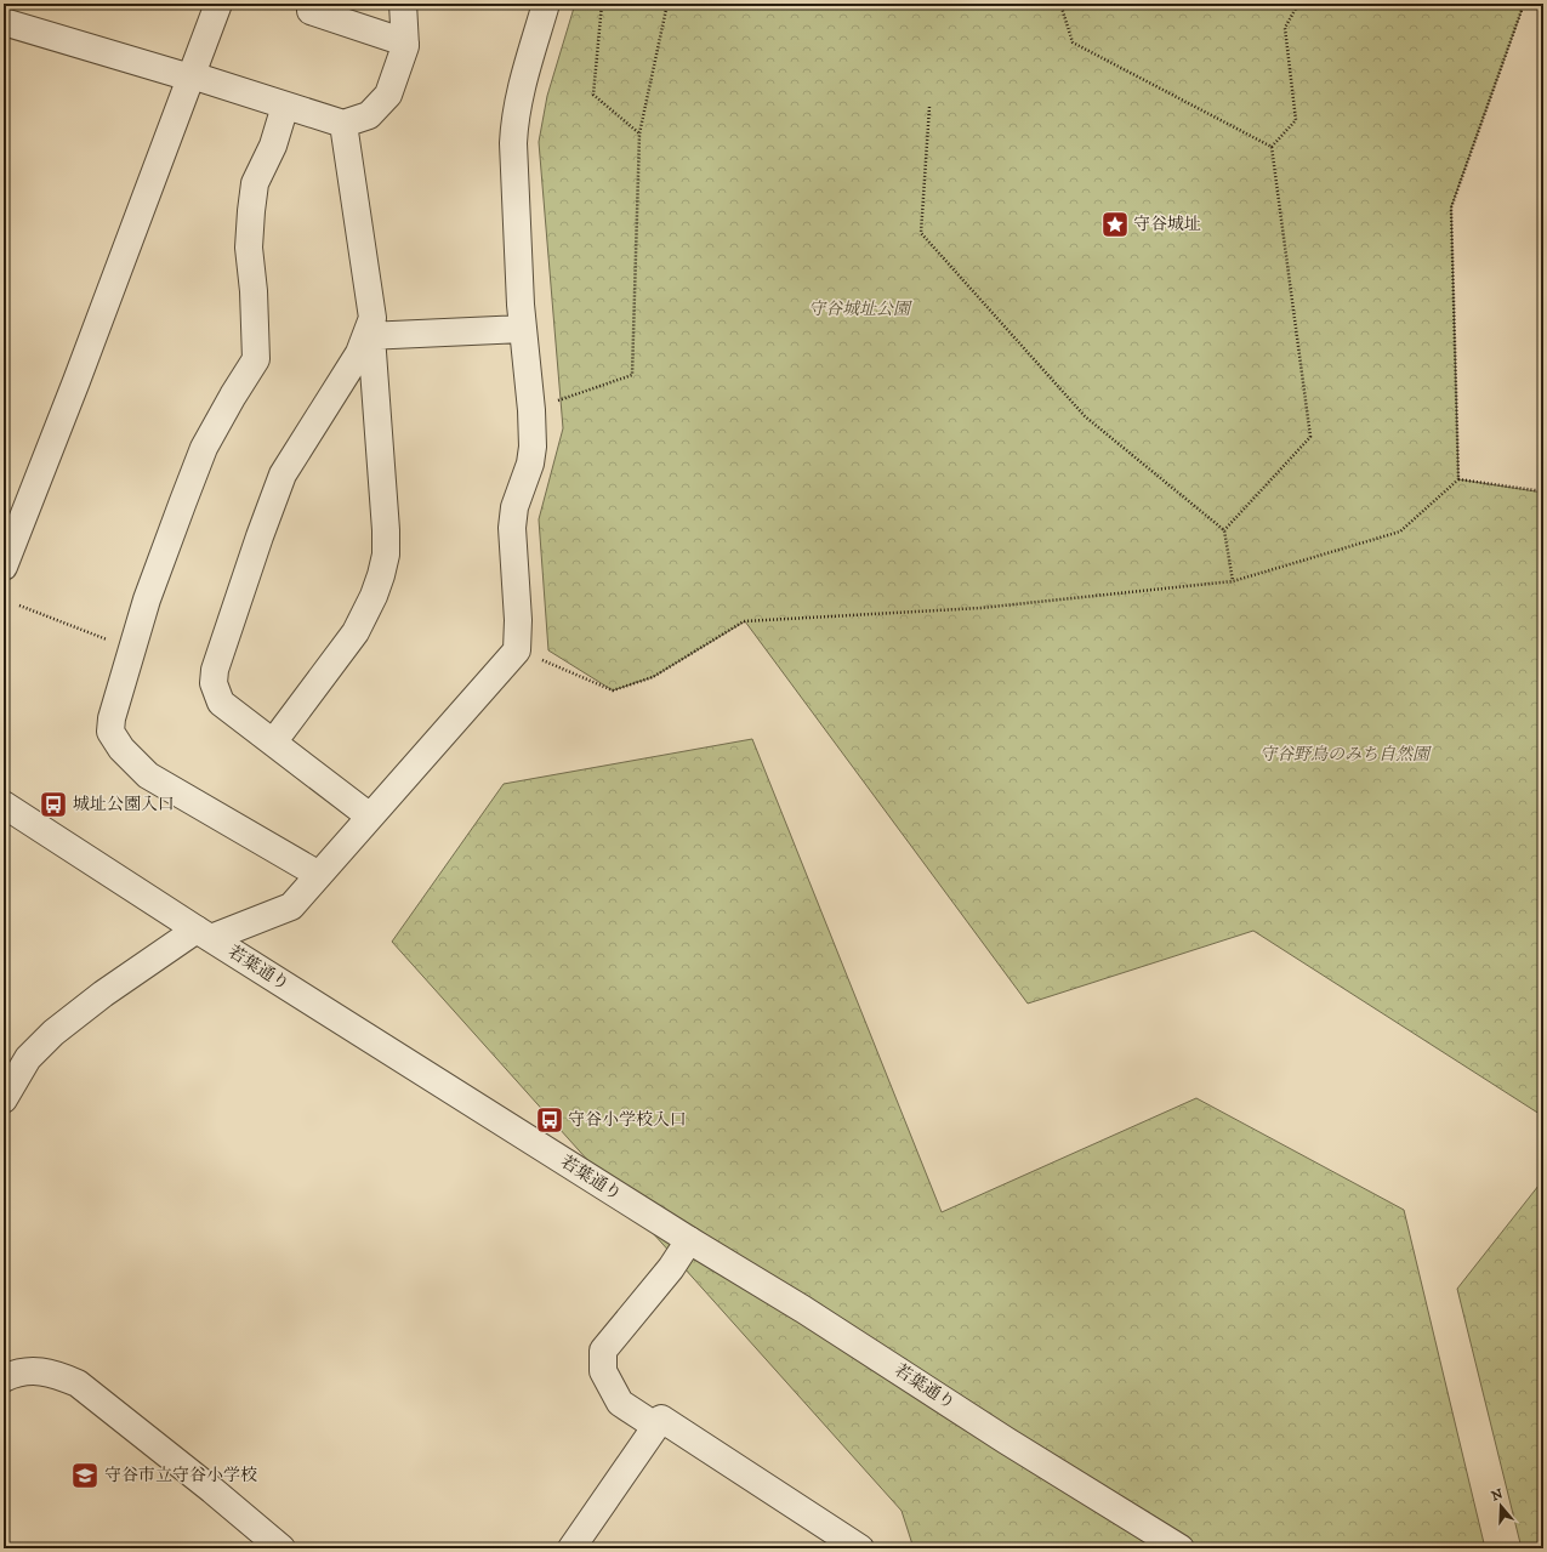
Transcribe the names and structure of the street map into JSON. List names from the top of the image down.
{
  "streets": {
    "street": ["若葉通り"]
  },
  "parks": ["守谷城址公園", "守谷野鳥のみち自然園"],
  "places": {
    "place": ["守谷城址"],
    "bus stop": ["城址公園入口", "守谷小学校入口"],
    "school or university": ["守谷市立守谷小学校"]
  },
  "north": "top"
}
